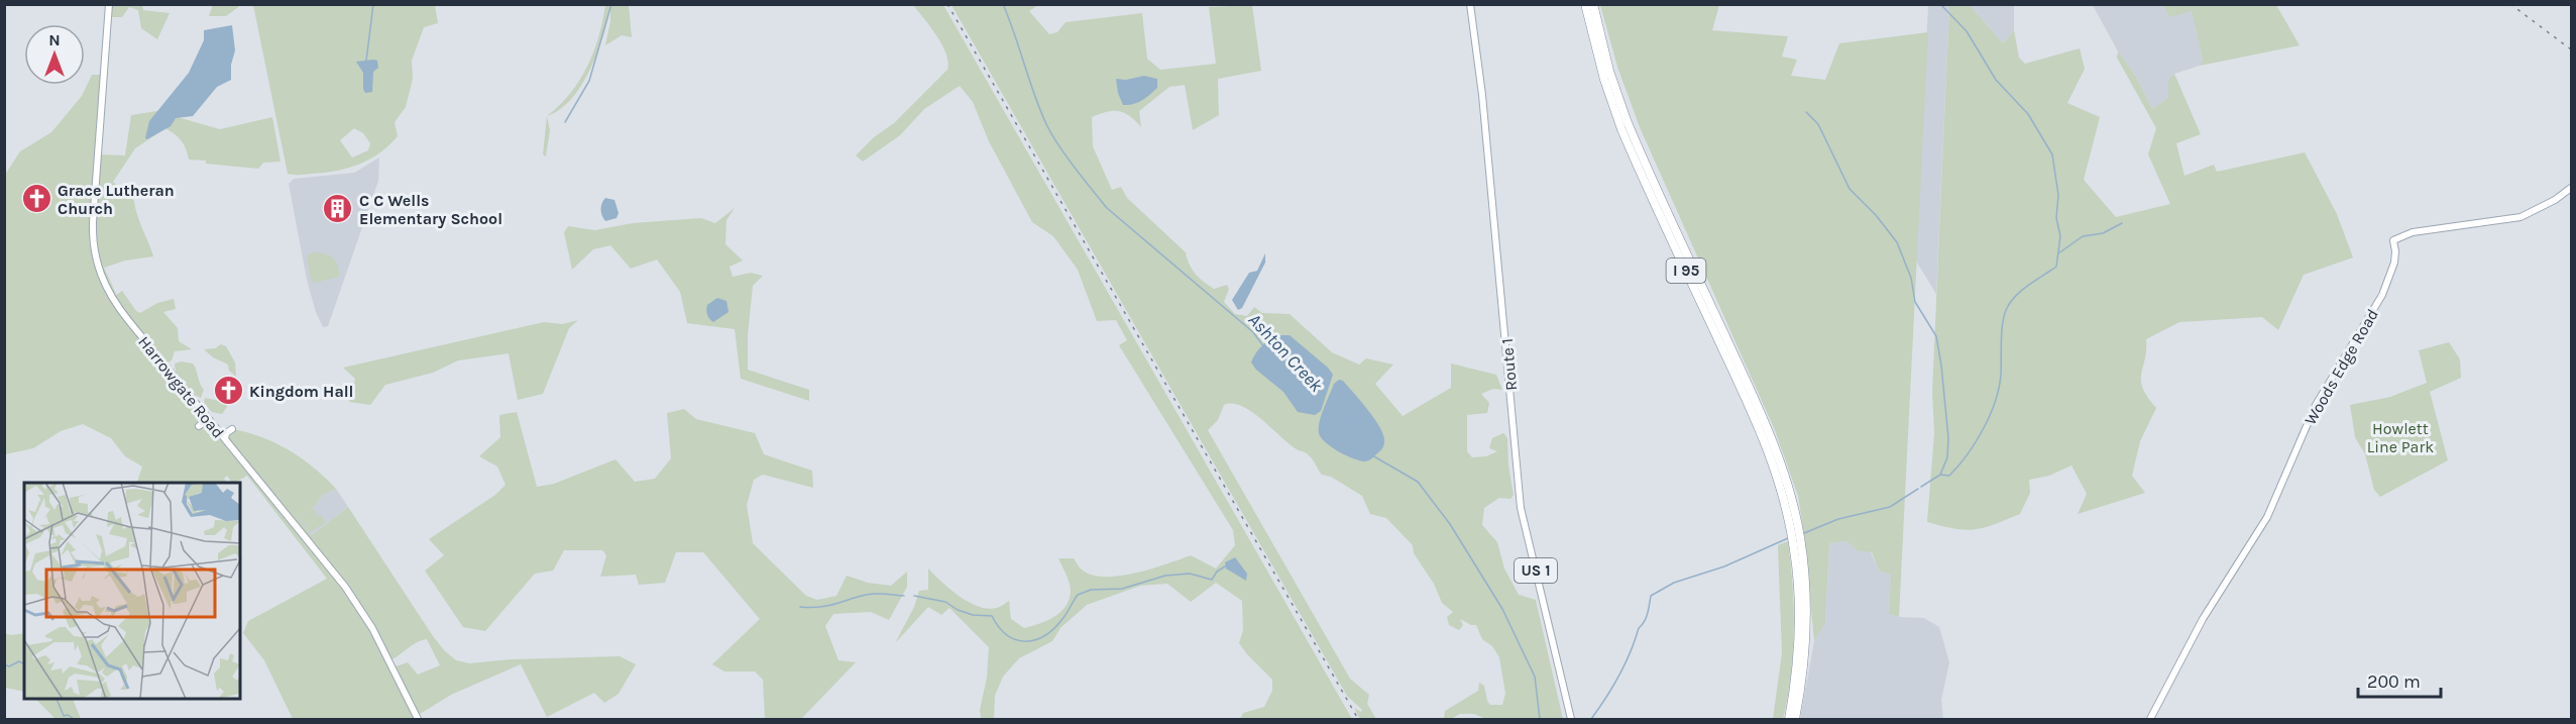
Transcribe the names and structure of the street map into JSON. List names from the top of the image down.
{
  "streets": {
    "highway": ["I 95"],
    "main road": [
      "Route 1",
      "Woods Edge Road",
      "Harrowgate Road",
      "US 1"
    ]
  },
  "water": ["Ashton Creek"],
  "parks": ["Howlett Line Park"],
  "places": {
    "church": ["Grace Lutheran Church", "Kingdom Hall"],
    "building": ["C C Wells Elementary School"]
  },
  "scale_bar": "200 m",
  "north": "top"
}
